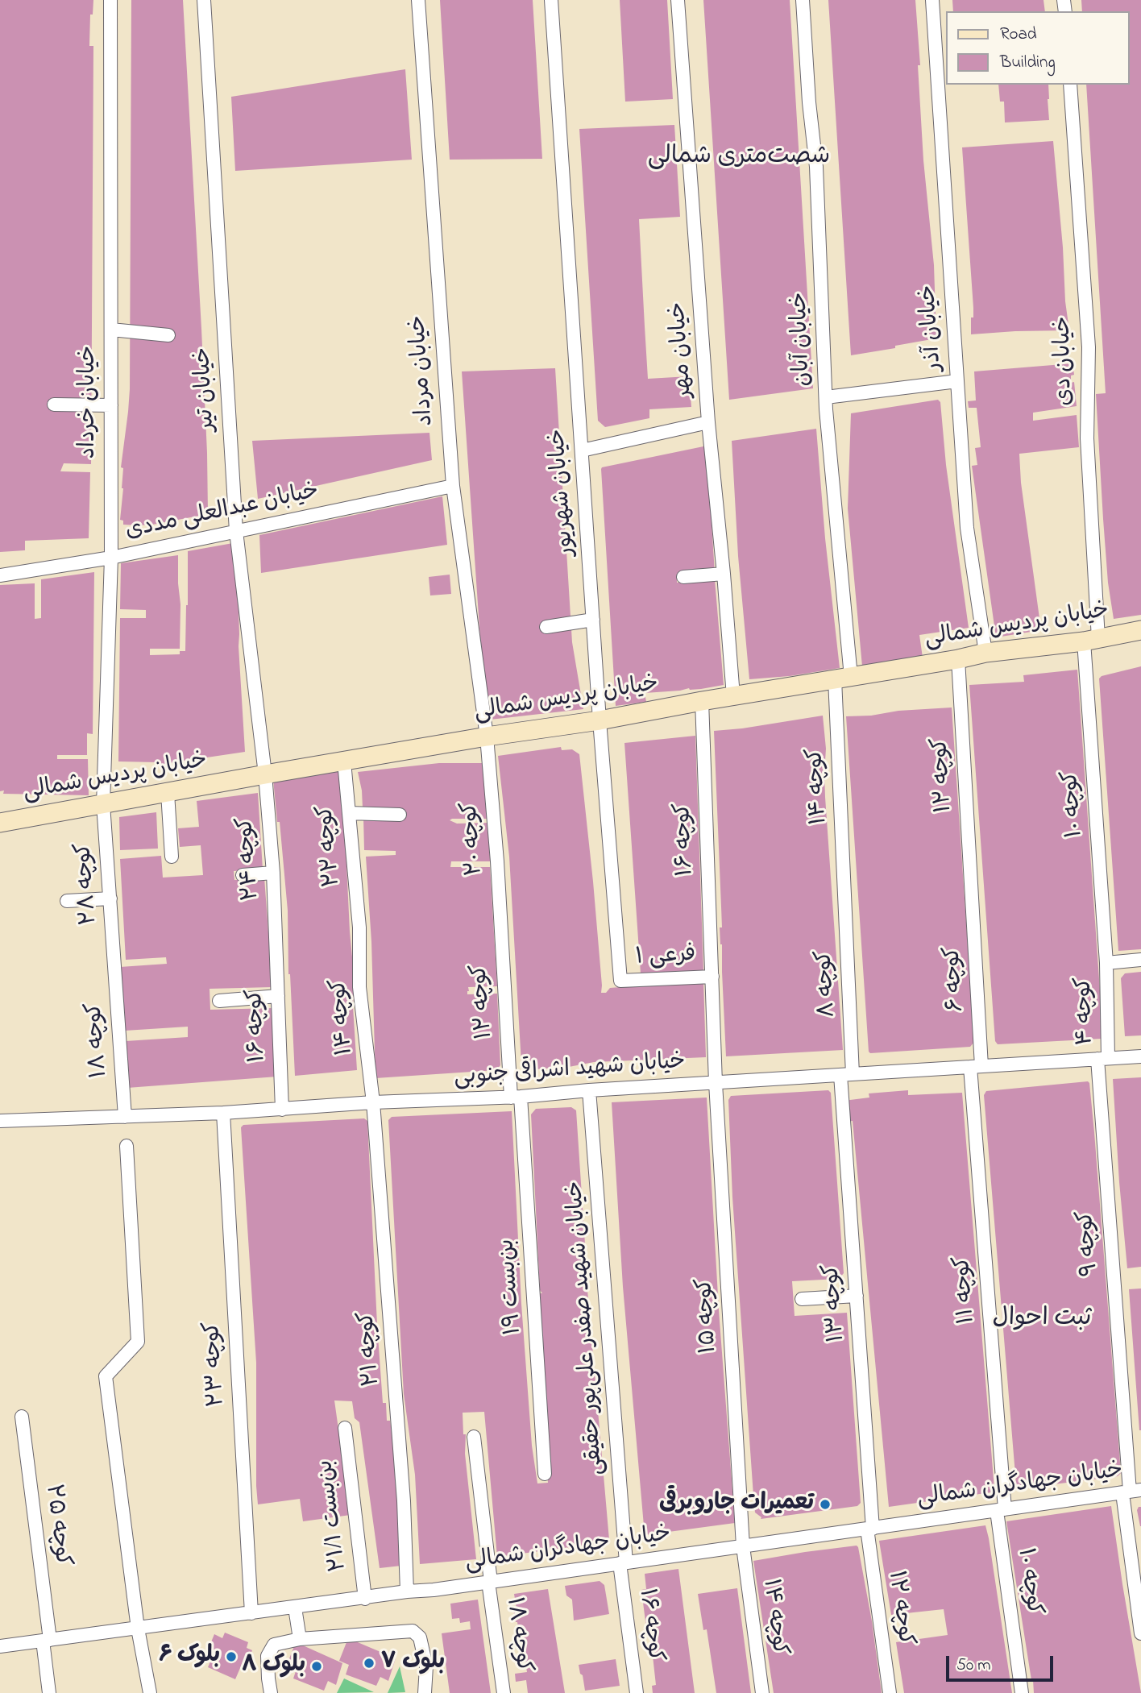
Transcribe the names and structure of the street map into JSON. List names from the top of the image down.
{
  "streets": {
    "street": [
      "خیابان آذر",
      "خیابان آبان",
      "خیابان مهر",
      "خیابان دی",
      "خیابان مرداد",
      "خیابان تیر",
      "خیابان خرداد",
      "خیابان شهریور",
      "خیابان عبدالعلی مددی",
      "خیابان پردیس شمالی",
      "کوچه ۱۲",
      "کوچه ۱۴",
      "کوچه ۱۰",
      "کوچه ۲۰",
      "کوچه ۱۶",
      "کوچه ۲۲",
      "کوچه ۲۴",
      "کوچه ۲۸",
      "فرعی ۱",
      "کوچه ۶",
      "کوچه ۸",
      "کوچه ۴",
      "کوچه ۱۸",
      "خیابان شهید اشراقی جنوبی",
      "کوچه ۹",
      "بن‌بست ۱۹",
      "کوچه ۱۱",
      "کوچه ۱۳",
      "کوچه ۱۵",
      "خیابان شهید صفدر علی‌پور حقیقی",
      "کوچه ۲۱",
      "کوچه ۲۳",
      "خیابان جهادگران شمالی",
      "بن‌بست ۲۱/۱",
      "کوچه ۲۵"
    ]
  },
  "crossings": [
    ["خیابان آذر", "خیابان پردیس شمالی"],
    ["خیابان آبان", "خیابان پردیس شمالی"],
    ["خیابان آبان", "کوچه ۱۴"],
    ["خیابان مهر", "خیابان پردیس شمالی"],
    ["خیابان دی", "خیابان پردیس شمالی"],
    ["خیابان دی", "کوچه ۱۰"],
    ["خیابان مرداد", "خیابان عبدالعلی مددی"],
    ["خیابان مرداد", "خیابان پردیس شمالی"],
    ["خیابان مرداد", "کوچه ۲۰"],
    ["خیابان تیر", "خیابان عبدالعلی مددی"],
    ["خیابان تیر", "خیابان پردیس شمالی"],
    ["خیابان تیر", "کوچه ۲۴"],
    ["خیابان خرداد", "خیابان عبدالعلی مددی"],
    ["خیابان خرداد", "خیابان پردیس شمالی"],
    ["خیابان خرداد", "کوچه ۲۸"],
    ["خیابان شهریور", "خیابان پردیس شمالی"],
    ["خیابان شهریور", "فرعی ۱"],
    ["خیابان پردیس شمالی", "کوچه ۱۲"],
    ["خیابان پردیس شمالی", "کوچه ۱۴"],
    ["خیابان پردیس شمالی", "کوچه ۱۰"],
    ["خیابان پردیس شمالی", "کوچه ۲۰"],
    ["خیابان پردیس شمالی", "کوچه ۱۶"],
    ["خیابان پردیس شمالی", "کوچه ۲۲"],
    ["خیابان پردیس شمالی", "کوچه ۲۴"],
    ["خیابان پردیس شمالی", "کوچه ۲۸"],
    ["کوچه ۱۲", "کوچه ۲۰"],
    ["کوچه ۱۲", "کوچه ۶"],
    ["کوچه ۱۲", "خیابان شهید اشراقی جنوبی"],
    ["کوچه ۱۲", "بن‌بست ۱۹"],
    ["کوچه ۱۲", "کوچه ۱۳"],
    ["کوچه ۱۲", "خیابان جهادگران شمالی"],
    ["کوچه ۱۴", "کوچه ۲۲"],
    ["کوچه ۱۴", "کوچه ۸"],
    ["کوچه ۱۴", "خیابان شهید اشراقی جنوبی"],
    ["کوچه ۱۴", "کوچه ۱۵"],
    ["کوچه ۱۴", "کوچه ۲۱"],
    ["کوچه ۱۴", "خیابان جهادگران شمالی"],
    ["کوچه ۱۰", "کوچه ۴"],
    ["کوچه ۱۰", "کوچه ۱۱"],
    ["کوچه ۱۰", "خیابان جهادگران شمالی"],
    ["کوچه ۱۶", "کوچه ۲۴"],
    ["کوچه ۱۶", "فرعی ۱"],
    ["کوچه ۱۶", "خیابان شهید اشراقی جنوبی"],
    ["کوچه ۱۶", "خیابان شهید صفدر علی‌پور حقیقی"],
    ["کوچه ۱۶", "خیابان جهادگران شمالی"],
    ["کوچه ۲۸", "کوچه ۱۸"],
    ["کوچه ۶", "خیابان شهید اشراقی جنوبی"],
    ["کوچه ۶", "کوچه ۱۱"],
    ["کوچه ۸", "خیابان شهید اشراقی جنوبی"],
    ["کوچه ۸", "کوچه ۱۳"],
    ["کوچه ۴", "خیابان شهید اشراقی جنوبی"],
    ["کوچه ۴", "کوچه ۹"],
    ["کوچه ۱۸", "خیابان شهید اشراقی جنوبی"],
    ["کوچه ۱۸", "خیابان جهادگران شمالی"],
    ["خیابان شهید اشراقی جنوبی", "کوچه ۹"],
    ["خیابان شهید اشراقی جنوبی", "بن‌بست ۱۹"],
    ["خیابان شهید اشراقی جنوبی", "کوچه ۱۱"],
    ["خیابان شهید اشراقی جنوبی", "کوچه ۱۳"],
    ["خیابان شهید اشراقی جنوبی", "کوچه ۱۵"],
    ["خیابان شهید اشراقی جنوبی", "خیابان شهید صفدر علی‌پور حقیقی"],
    ["خیابان شهید اشراقی جنوبی", "کوچه ۲۱"],
    ["خیابان شهید اشراقی جنوبی", "کوچه ۲۳"],
    ["کوچه ۹", "خیابان جهادگران شمالی"],
    ["کوچه ۱۱", "خیابان جهادگران شمالی"],
    ["کوچه ۱۳", "خیابان جهادگران شمالی"],
    ["کوچه ۱۵", "خیابان جهادگران شمالی"],
    ["خیابان شهید صفدر علی‌پور حقیقی", "خیابان جهادگران شمالی"],
    ["کوچه ۲۱", "خیابان جهادگران شمالی"],
    ["کوچه ۲۳", "خیابان جهادگران شمالی"],
    ["خیابان جهادگران شمالی", "بن‌بست ۲۱/۱"],
    ["خیابان جهادگران شمالی", "کوچه ۲۵"]
  ],
  "districts": ["شصت‌متری شمالی", "ثبت احوال"],
  "places": [
    "تعمیرات جاروبرقی",
    "بلوک ۶",
    "بلوک ۷",
    "بلوک ۸"
  ],
  "legend": ["Road", "Building"],
  "scale_bar": "50 m"
}
